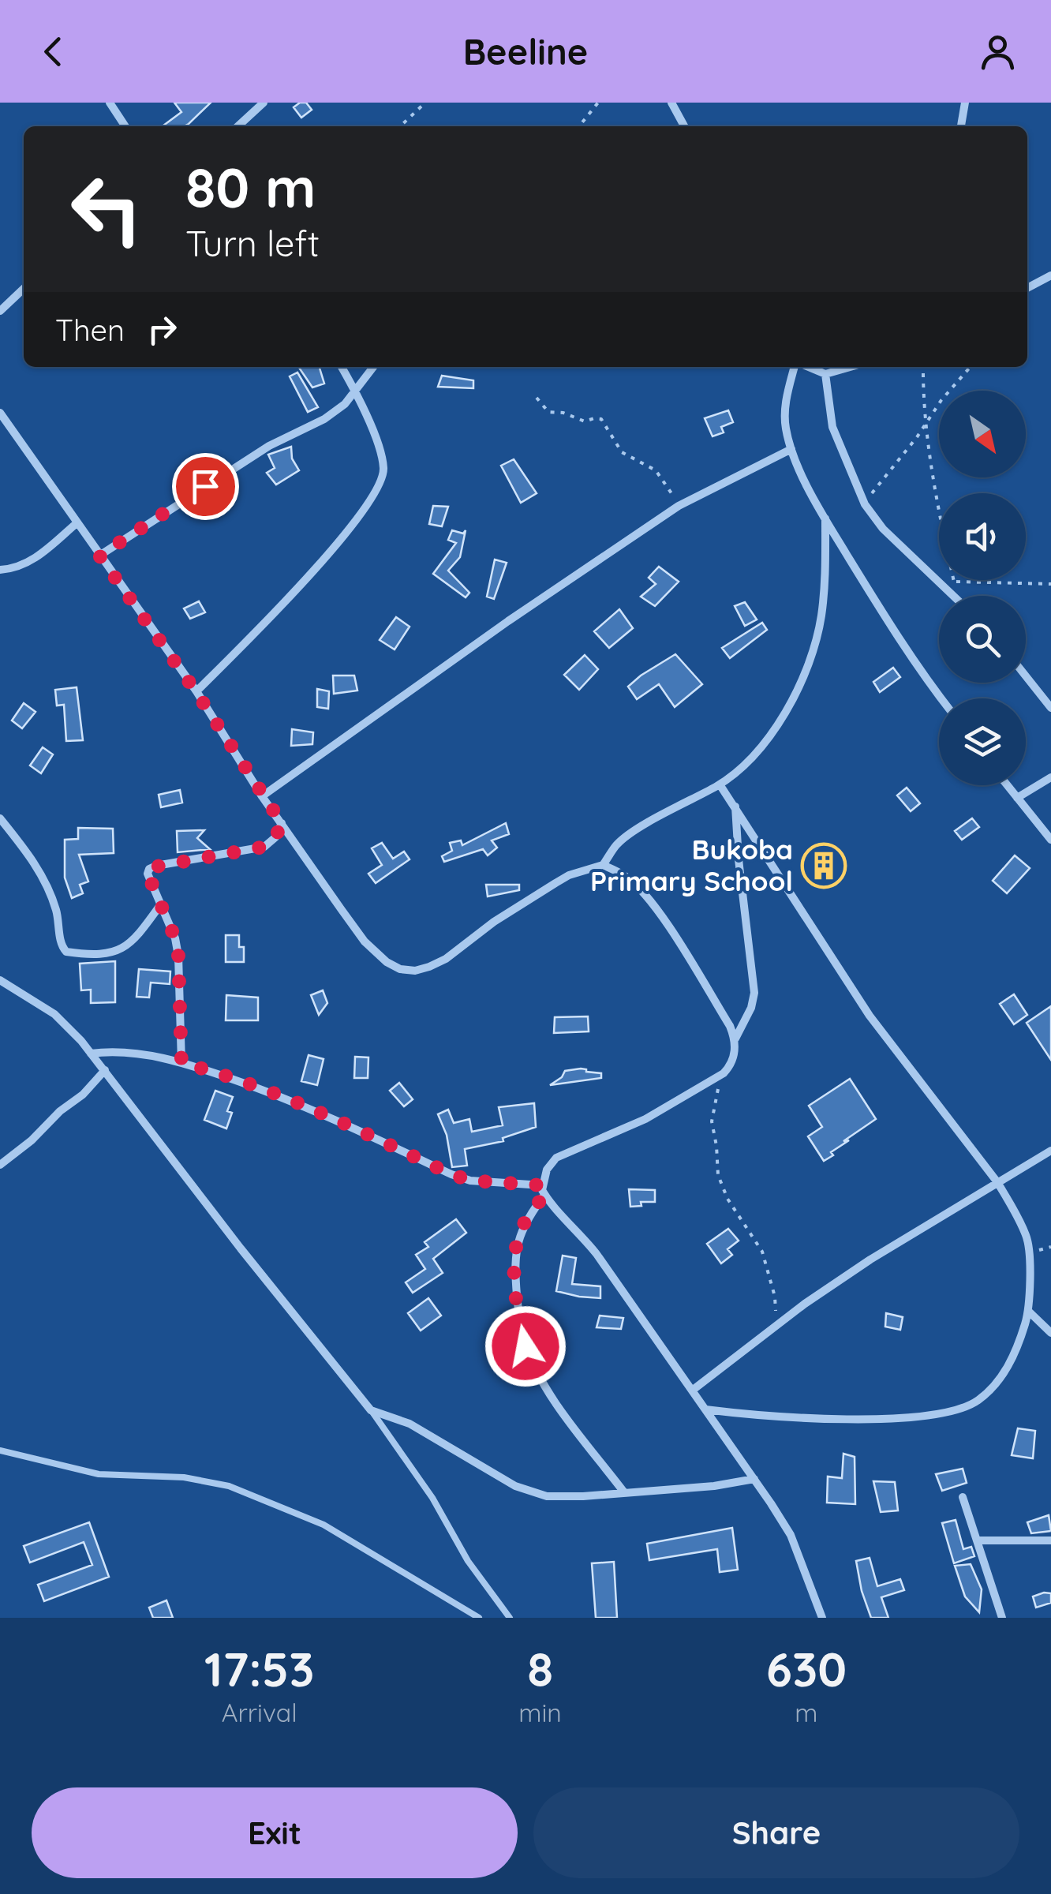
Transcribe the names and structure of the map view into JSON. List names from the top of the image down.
{
  "places": {
    "building": ["Bukoba Primary School"]
  },
  "north": "bottom right",
  "page": {
    "header": "Beeline",
    "turn": ["80 m", "Turn left"],
    "then": "Then",
    "eta": [
      "17:53",
      "Arrival",
      "8",
      "min",
      "630",
      "m"
    ],
    "buttons": ["Exit", "Share"]
  }
}
